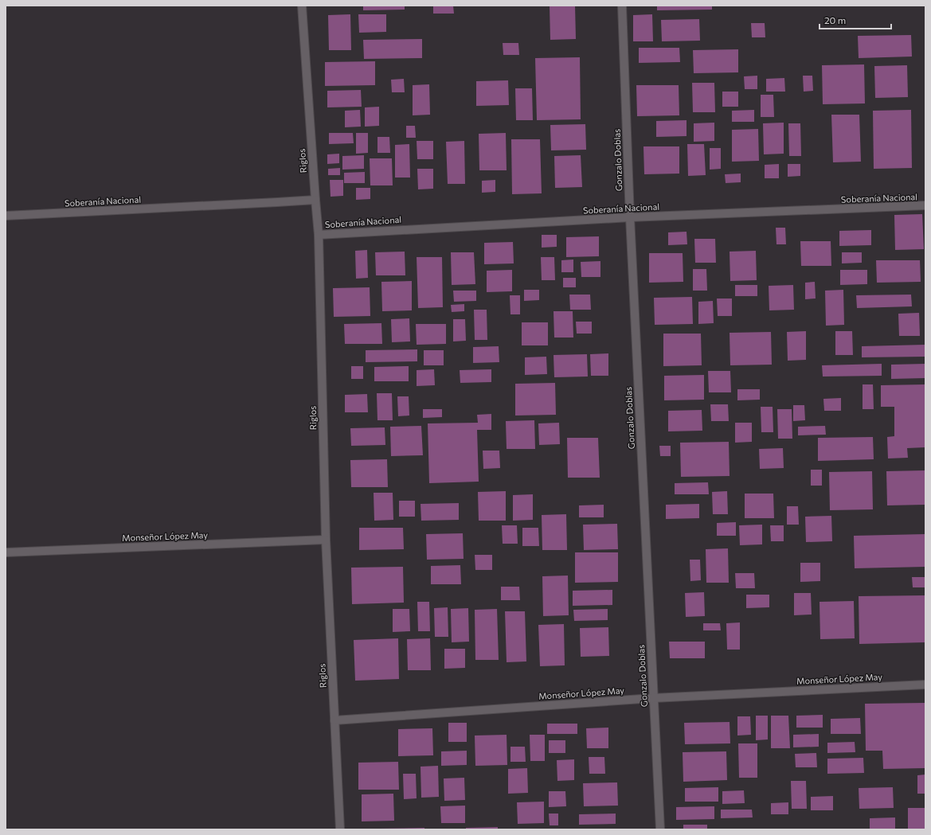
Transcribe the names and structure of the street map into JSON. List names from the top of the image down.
{
  "streets": {
    "street": [
      "Gonzalo Doblas",
      "Riglos",
      "Soberanía Nacional",
      "Monseñor López May"
    ]
  },
  "crossings": [
    ["Gonzalo Doblas", "Soberanía Nacional"],
    ["Gonzalo Doblas", "Monseñor López May"],
    ["Riglos", "Soberanía Nacional"],
    ["Riglos", "Monseñor López May"]
  ],
  "scale_bar": "20 m"
}
